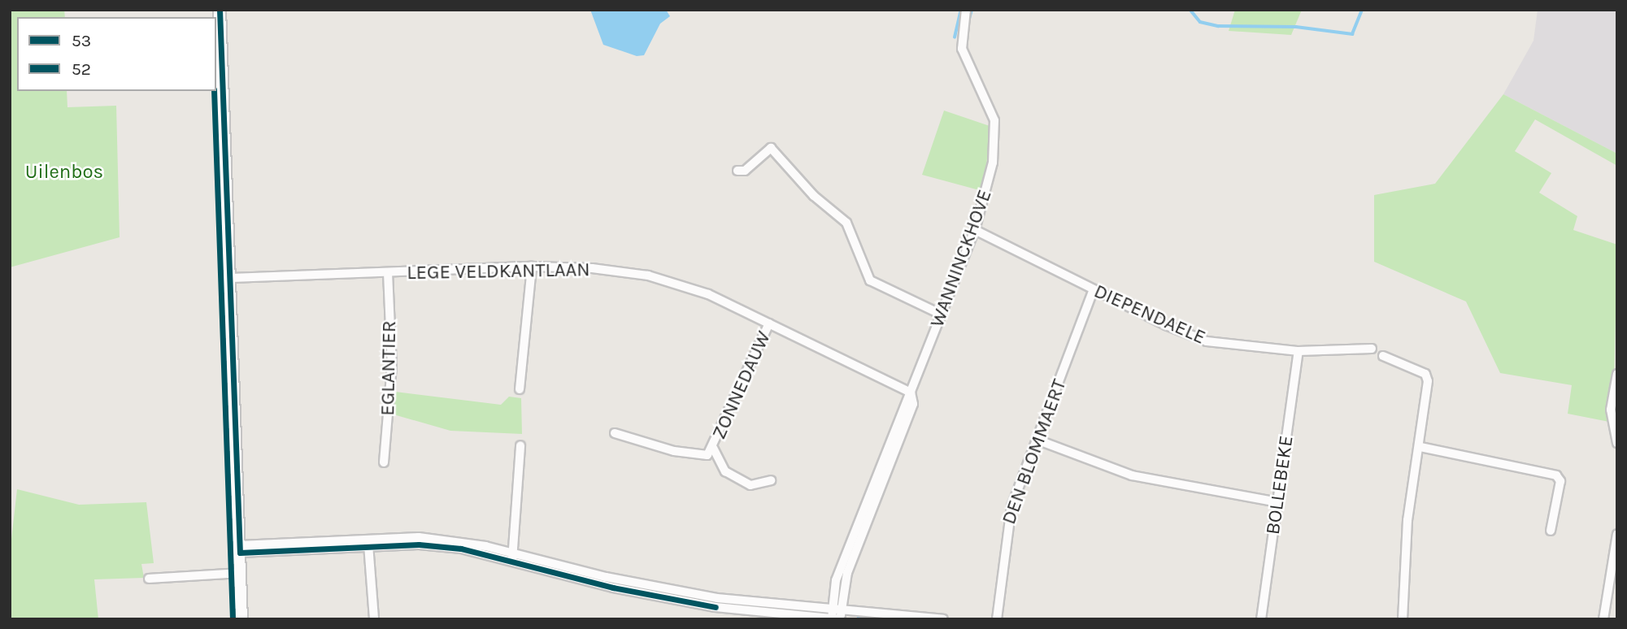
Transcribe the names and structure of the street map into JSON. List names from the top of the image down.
{
  "streets": {
    "street": [
      "WANNINCKHOVE",
      "LEGE VELDKANTLAAN",
      "DIEPENDAELE",
      "EGLANTIER",
      "ZONNEDAUW",
      "DEN BLOMMAERT",
      "BOLLEBEKE"
    ]
  },
  "crossings": [
    ["WANNINCKHOVE", "LEGE VELDKANTLAAN"],
    ["WANNINCKHOVE", "DIEPENDAELE"],
    ["LEGE VELDKANTLAAN", "EGLANTIER"],
    ["LEGE VELDKANTLAAN", "ZONNEDAUW"],
    ["DIEPENDAELE", "DEN BLOMMAERT"],
    ["DIEPENDAELE", "BOLLEBEKE"]
  ],
  "parks": ["Uilenbos"],
  "lines": ["transit line 53", "transit line 52"],
  "legend": ["53", "52"]
}
